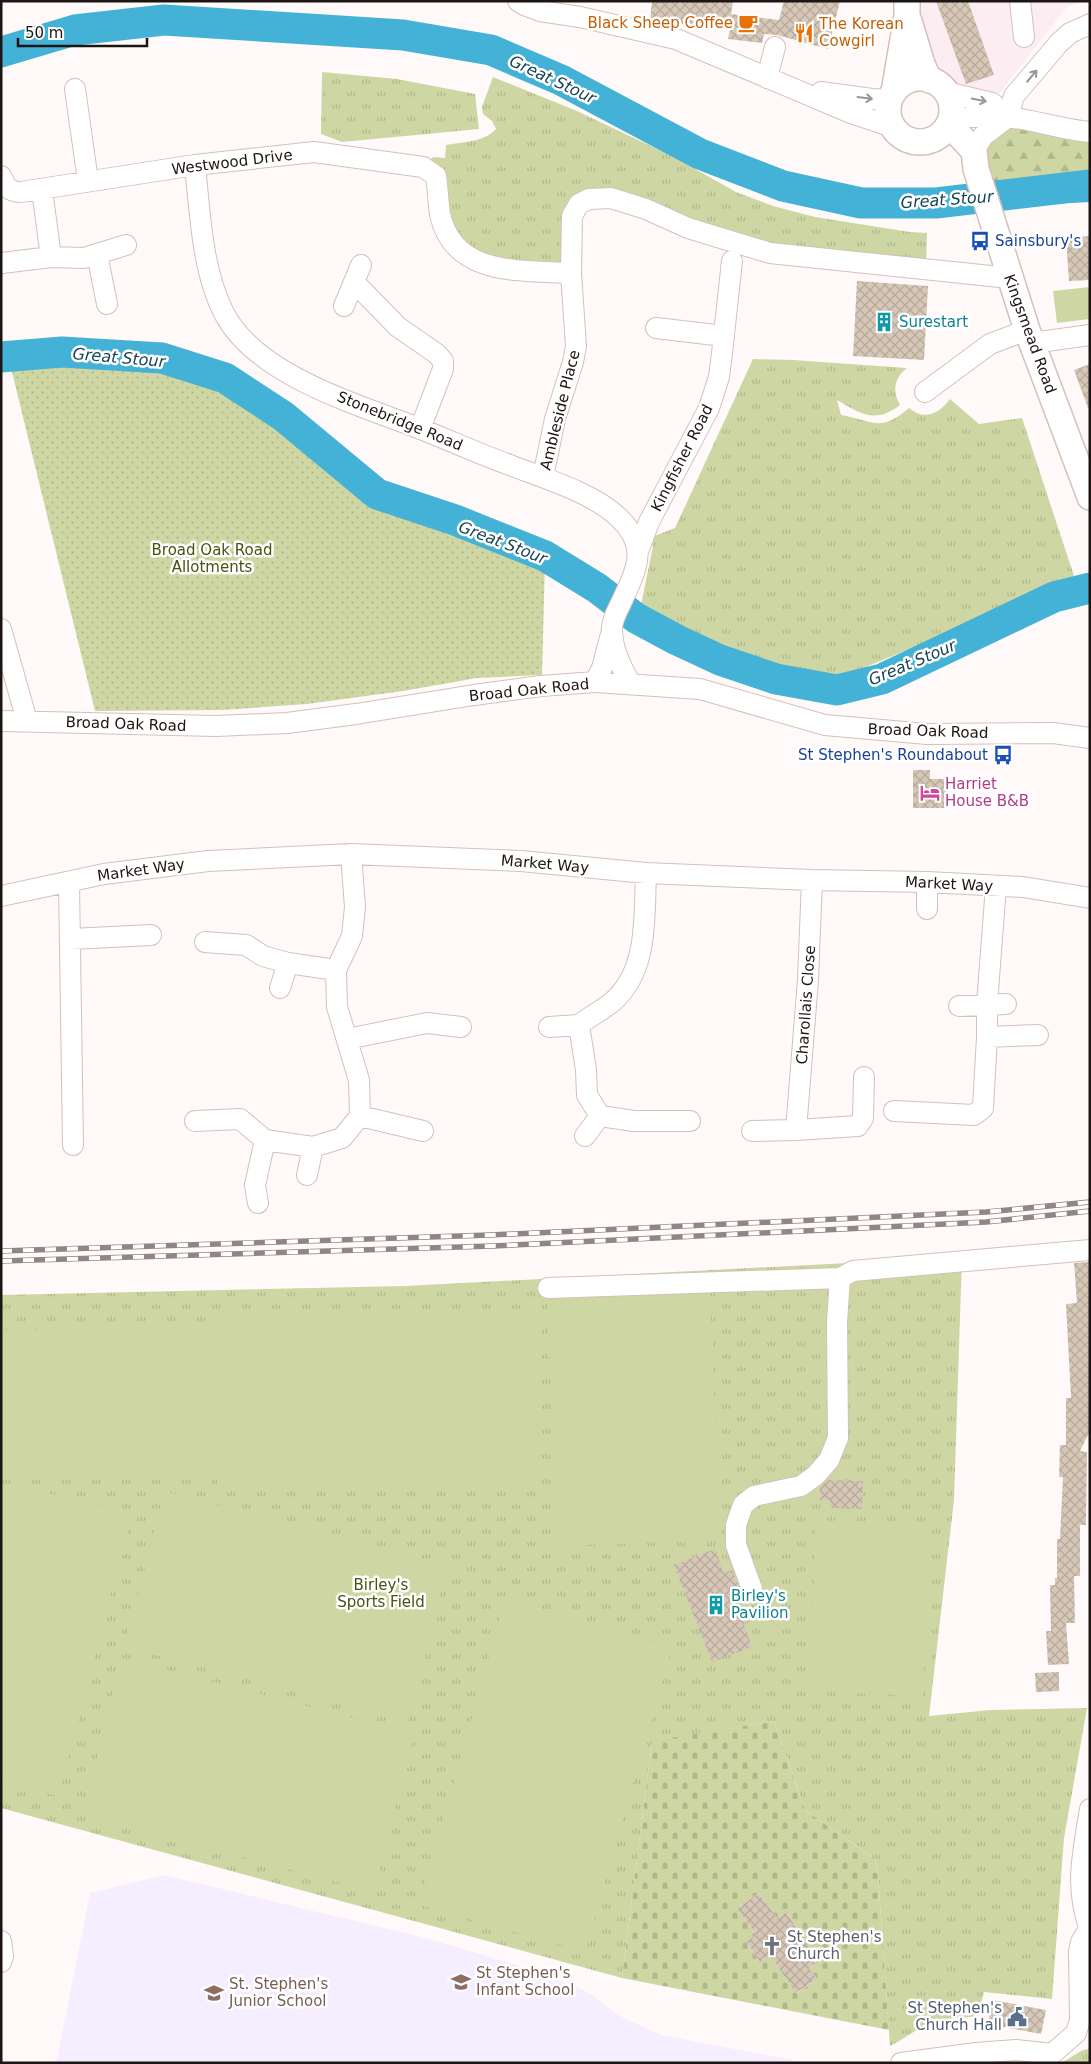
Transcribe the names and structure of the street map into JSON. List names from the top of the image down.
{
  "streets": {
    "main road": ["Kingsmead Road"],
    "street": [
      "Westwood Drive",
      "Ambleside Place",
      "Stonebridge Road",
      "Kingfisher Road",
      "Broad Oak Road",
      "Market Way",
      "Charollais Close"
    ]
  },
  "crossings": [
    ["Westwood Drive", "Ambleside Place"],
    ["Westwood Drive", "Stonebridge Road"],
    ["Kingsmead Road", "Ambleside Place"],
    ["Ambleside Place", "Stonebridge Road"],
    ["Stonebridge Road", "Kingfisher Road"],
    ["Market Way", "Charollais Close"]
  ],
  "water": ["Great Stour"],
  "parks": ["Broad Oak Road Allotments", "Birley's Sports Field"],
  "places": {
    "cafe": ["Black Sheep Coffee"],
    "restaurant": ["The Korean Cowgirl"],
    "bus stop": ["Sainsbury's", "St Stephen's Roundabout"],
    "building": ["Surestart", "Birley's Pavilion"],
    "hotel": ["Harriet House B&B"],
    "church": ["St Stephen's Church"],
    "school or university": ["St Stephen's Infant School", "St. Stephen's Junior School"],
    "public building": ["St Stephen's Church Hall"]
  },
  "scale_bar": "50 m"
}
